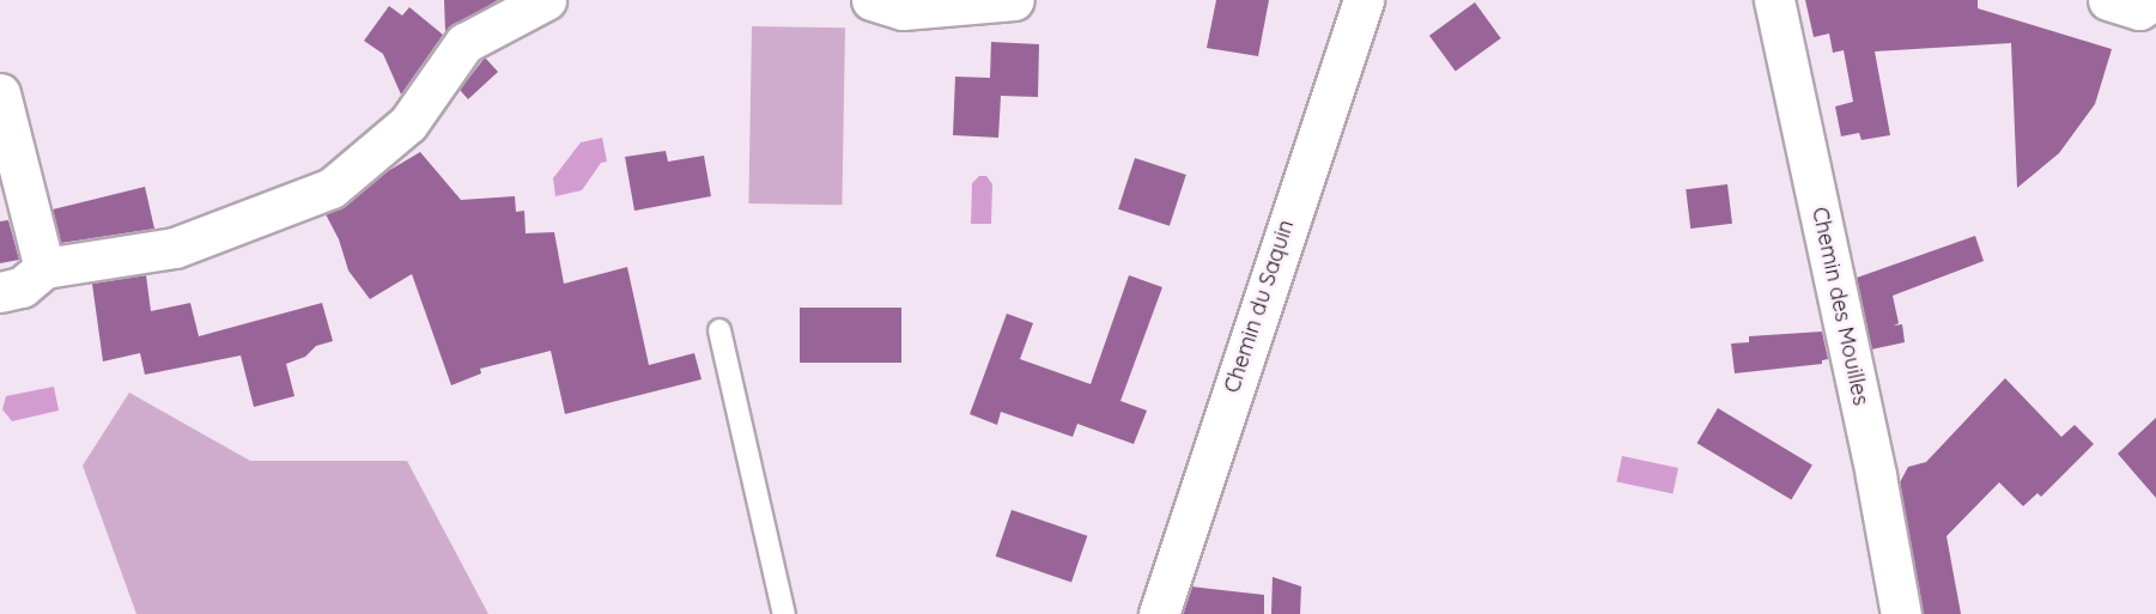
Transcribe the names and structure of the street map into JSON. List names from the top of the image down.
{
  "streets": {
    "street": ["Chemin du Saquin", "Chemin des Mouilles"]
  }
}
